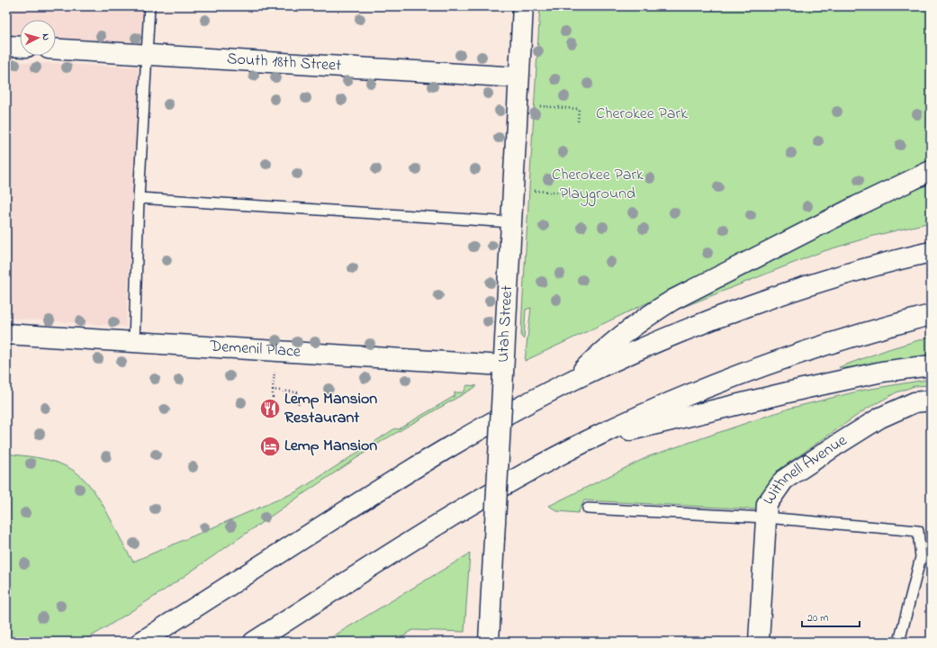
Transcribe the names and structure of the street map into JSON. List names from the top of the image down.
{
  "streets": {
    "main road": [
      "South 18th Street",
      "Utah Street",
      "Demenil Place",
      "Withnell Avenue"
    ]
  },
  "crossings": [
    ["South 18th Street", "Utah Street"],
    ["Utah Street", "Demenil Place"]
  ],
  "parks": ["Cherokee Park", "Cherokee Park Playground"],
  "places": {
    "restaurant": ["Lemp Mansion Restaurant"],
    "hotel": ["Lemp Mansion"]
  },
  "scale_bar": "20 m",
  "north": "right"
}
